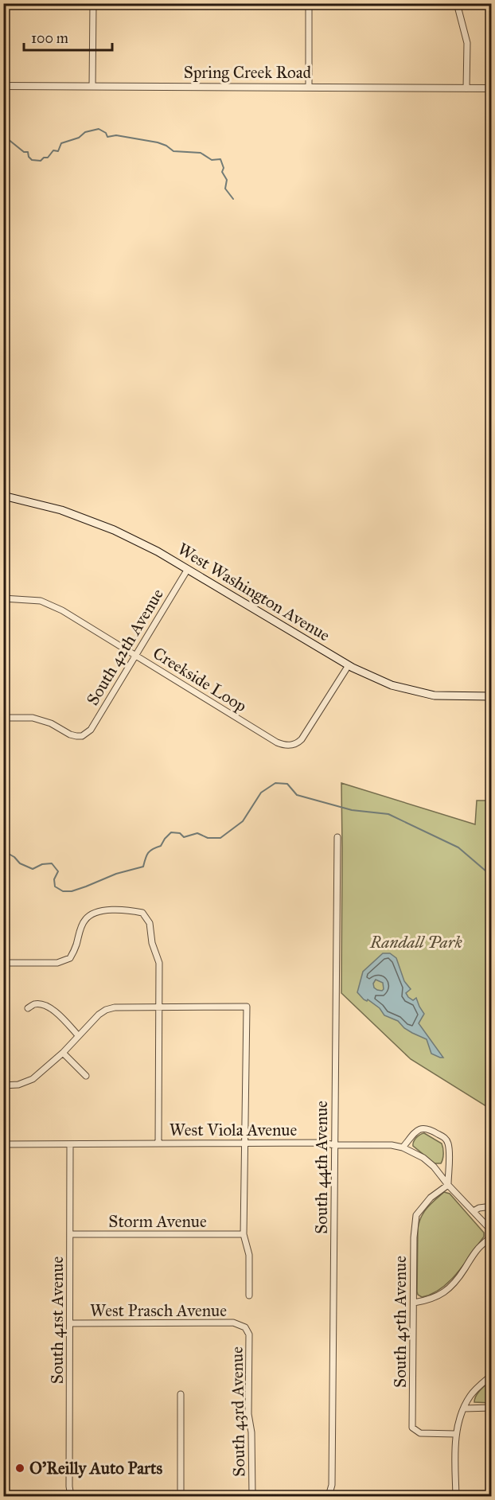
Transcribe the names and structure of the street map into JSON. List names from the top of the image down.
{
  "streets": {
    "main road": ["West Washington Avenue"],
    "street": [
      "Spring Creek Road",
      "South 42th Avenue",
      "Creekside Loop",
      "West Viola Avenue",
      "South 44th Avenue",
      "Storm Avenue",
      "West Prasch Avenue",
      "South 41st Avenue",
      "South 45th Avenue",
      "South 43rd Avenue"
    ]
  },
  "crossings": [
    ["West Washington Avenue", "South 42th Avenue"],
    ["West Washington Avenue", "Creekside Loop"],
    ["South 42th Avenue", "Creekside Loop"],
    ["West Viola Avenue", "South 44th Avenue"],
    ["West Viola Avenue", "South 41st Avenue"],
    ["West Viola Avenue", "South 45th Avenue"],
    ["Storm Avenue", "South 41st Avenue"],
    ["West Prasch Avenue", "South 41st Avenue"],
    ["West Prasch Avenue", "South 43rd Avenue"]
  ],
  "parks": ["Randall Park"],
  "places": ["O'Reilly Auto Parts"],
  "scale_bar": "100 m"
}
